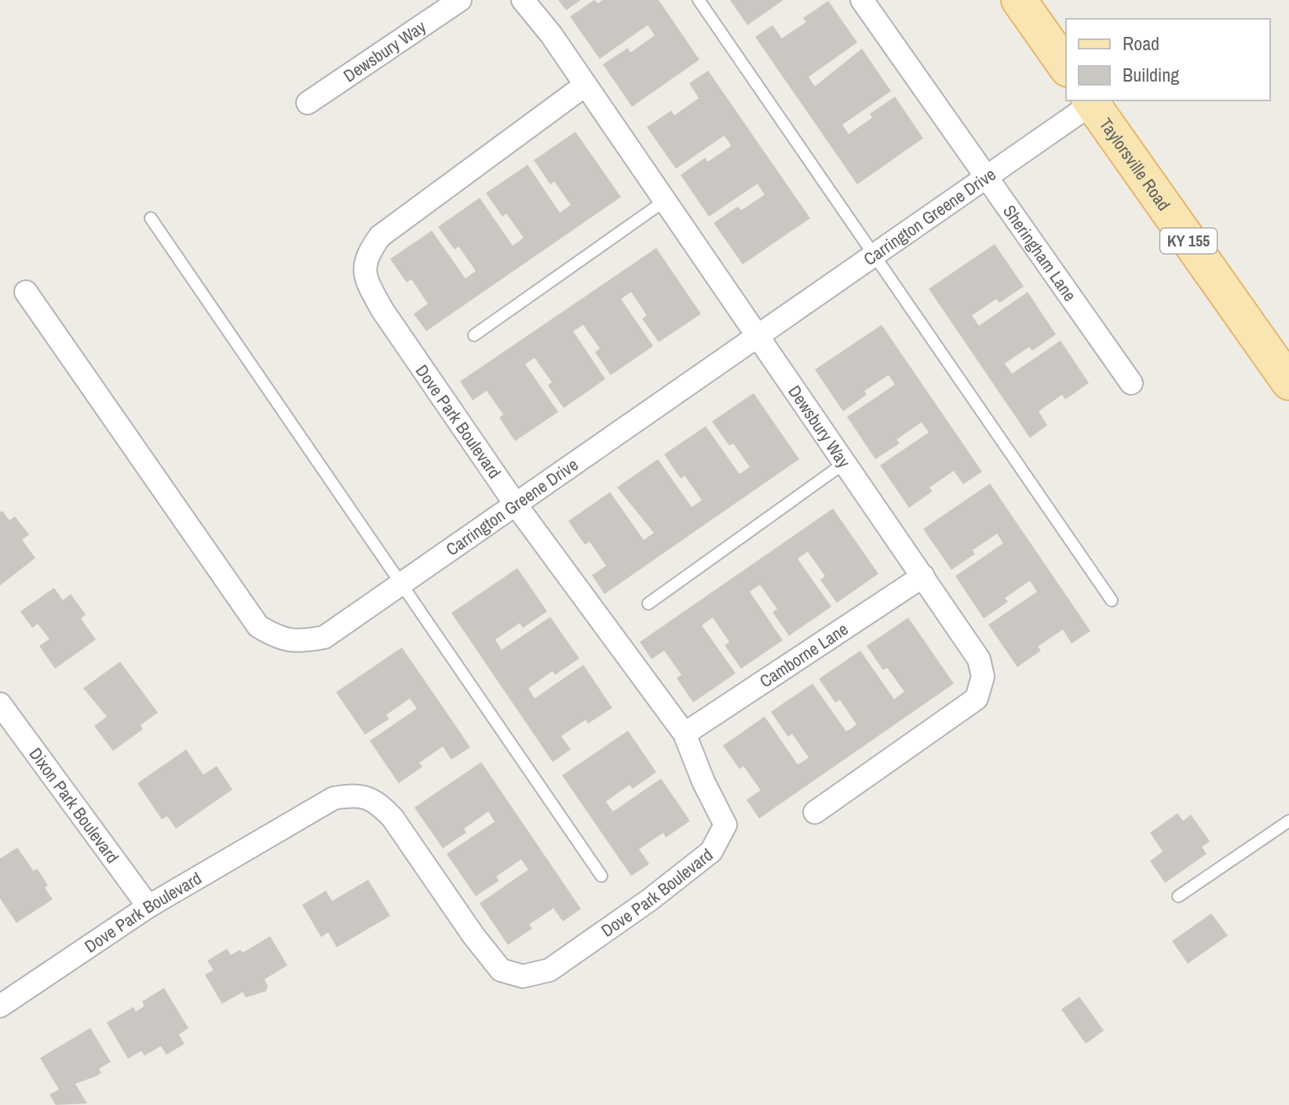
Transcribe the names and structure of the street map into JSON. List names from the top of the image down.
{
  "streets": {
    "main road": ["Taylorsville Road", "KY 155"],
    "street": [
      "Dewsbury Way",
      "Carrington Greene Drive",
      "Sheringham Lane",
      "Dove Park Boulevard",
      "Camborne Lane",
      "Dixon Park Boulevard"
    ]
  },
  "crossings": [
    ["Dewsbury Way", "Carrington Greene Drive"],
    ["Dewsbury Way", "Dove Park Boulevard"],
    ["Dewsbury Way", "Camborne Lane"],
    ["Taylorsville Road", "Carrington Greene Drive"],
    ["Carrington Greene Drive", "Sheringham Lane"],
    ["Carrington Greene Drive", "Dove Park Boulevard"],
    ["Dove Park Boulevard", "Camborne Lane"],
    ["Dove Park Boulevard", "Dixon Park Boulevard"]
  ],
  "legend": ["Road", "Building"]
}
